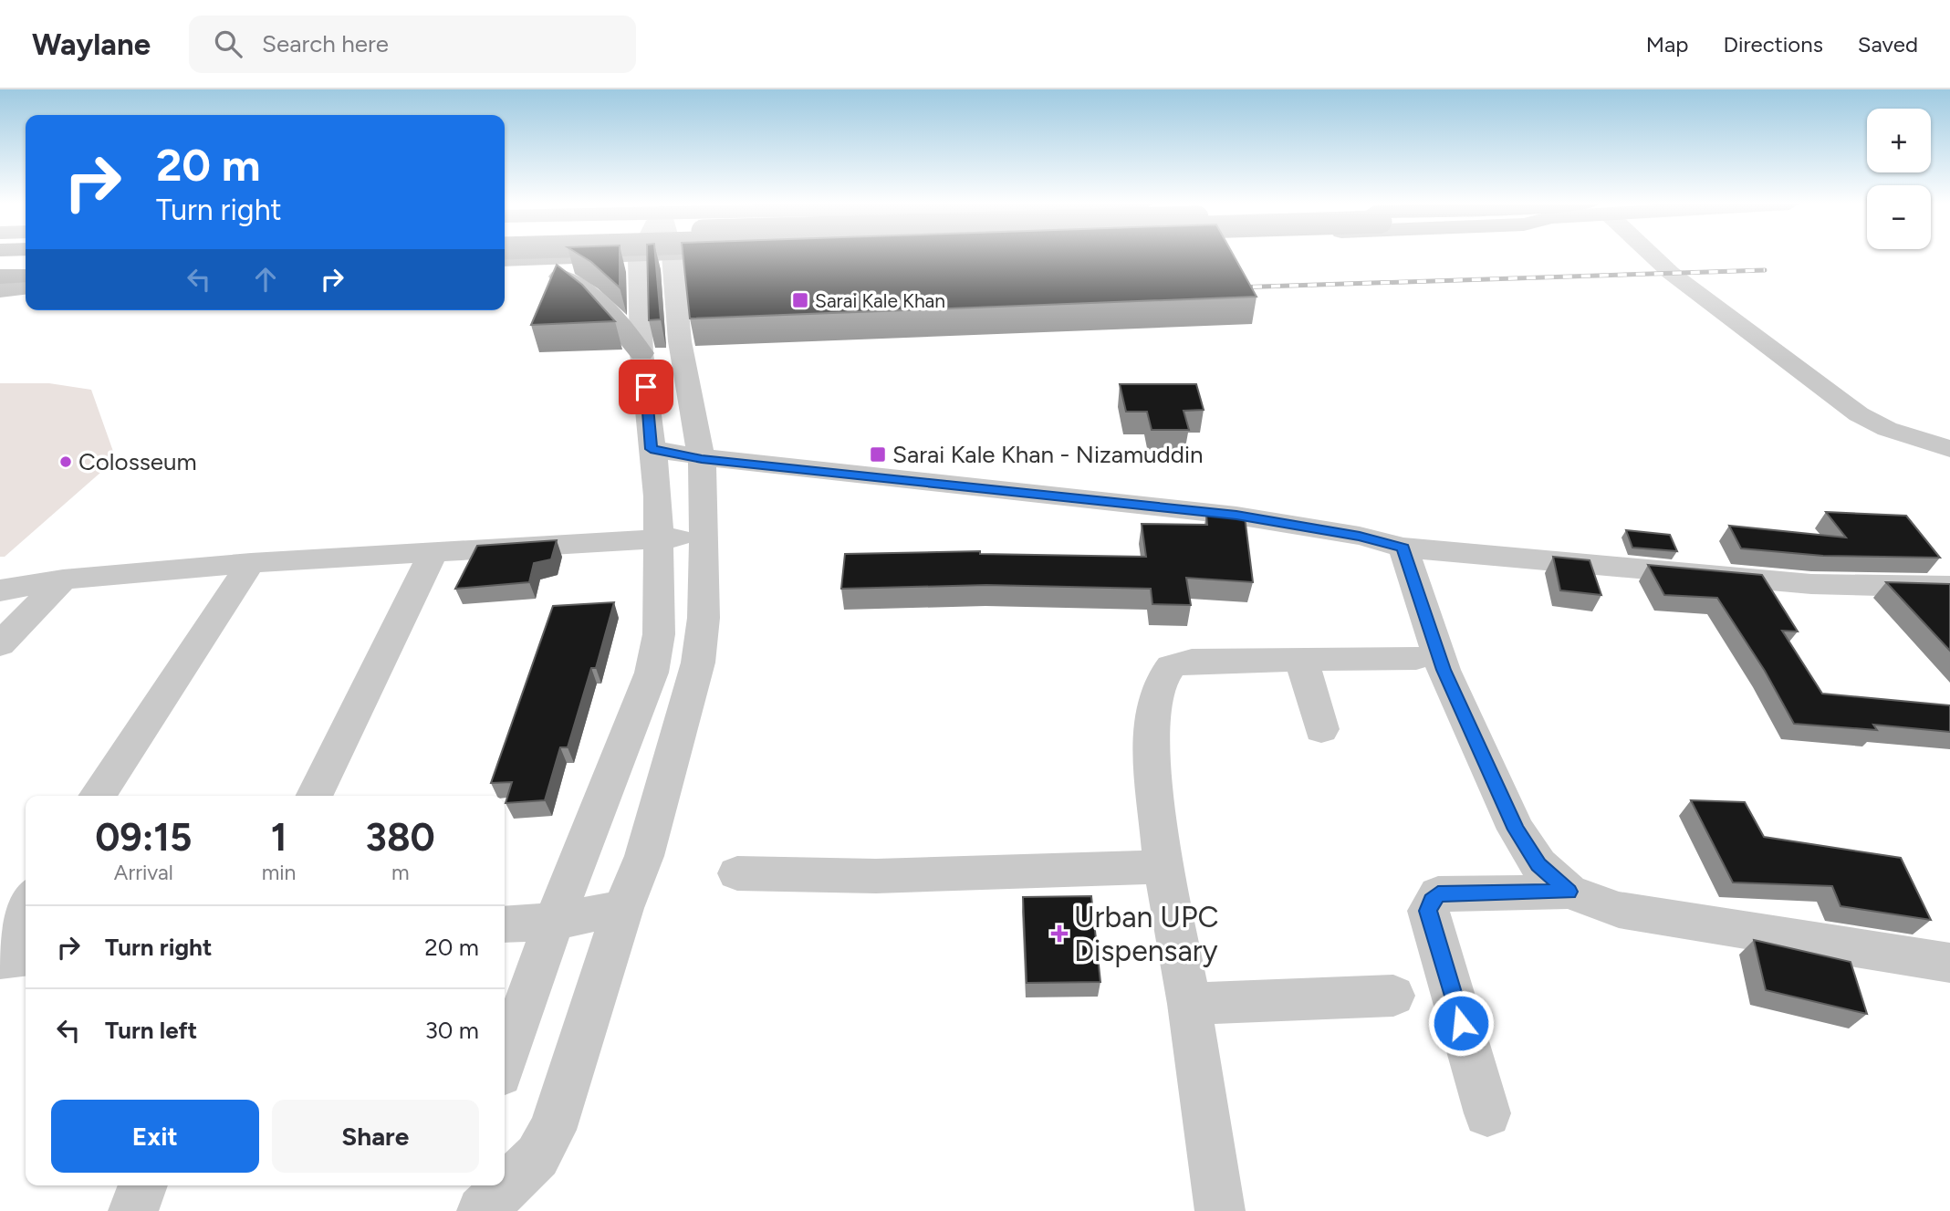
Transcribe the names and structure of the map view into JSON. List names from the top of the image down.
{
  "places": {
    "transit": ["Sarai Kale Khan", "Sarai Kale Khan - Nizamuddin"],
    "other": ["Colosseum"],
    "health": ["Urban UPC Dispensary"]
  },
  "page": {
    "header": "Waylane",
    "search": "Search here",
    "nav": ["Map", "Directions", "Saved"],
    "map_buttons": ["+", "−"],
    "turn": ["20 m", "Turn right"],
    "eta": [
      "09:15",
      "Arrival",
      "1",
      "min",
      "380",
      "m"
    ],
    "list": [
      {
        "name": "Turn right",
        "value": "20 m"
      },
      {
        "name": "Turn left",
        "value": "30 m"
      }
    ],
    "buttons": ["Exit", "Share"]
  }
}
